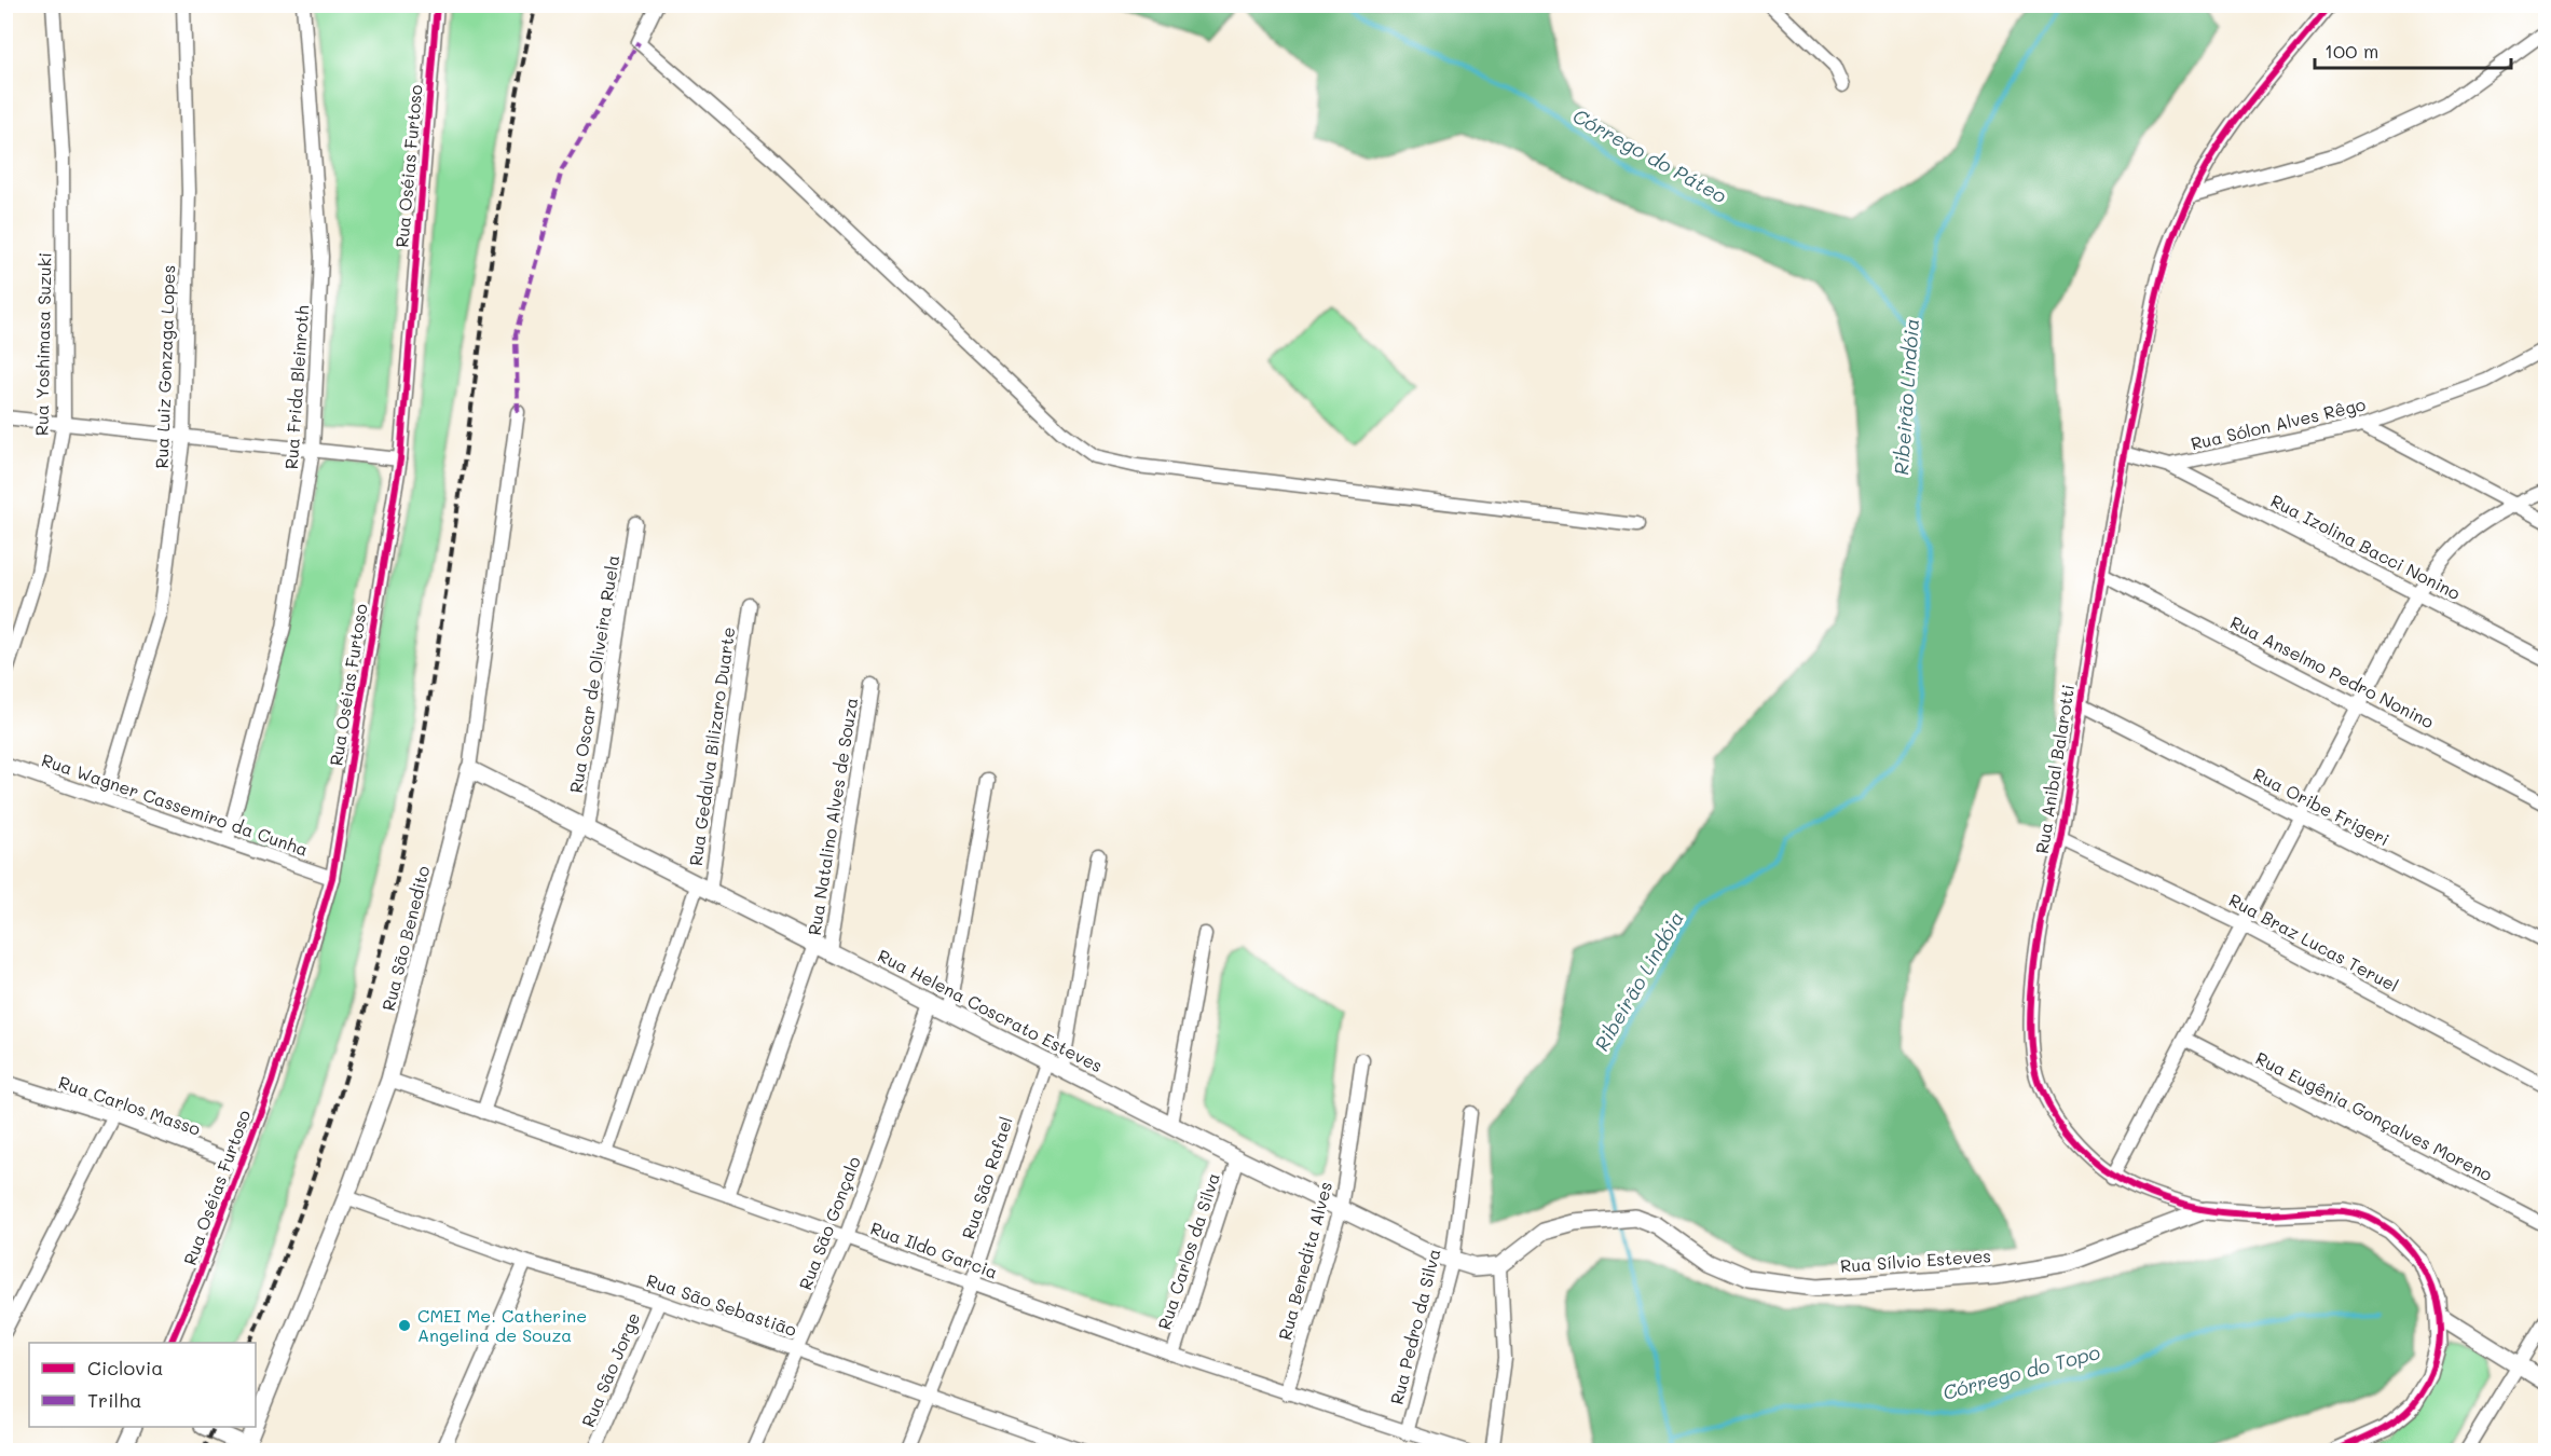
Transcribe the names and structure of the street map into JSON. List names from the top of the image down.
{
  "streets": {
    "street": [
      "Rua Oséias Furtoso",
      "Rua Yoshimasa Suzuki",
      "Rua Luiz Gonzaga Lopes",
      "Rua Frida Bleinroth",
      "Rua Sólon Alves Rêgo",
      "Rua Izolina Bacci Nonino",
      "Rua Anselmo Pedro Nonino",
      "Rua Oscar de Oliveira Ruela",
      "Rua Gedalva Bilizaro Duarte",
      "Rua Anibal Balarotti",
      "Rua Wagner Cassemiro da Cunha",
      "Rua Oribe Frigeri",
      "Rua Natalino Alves de Souza",
      "Rua São Benedito",
      "Rua Braz Lucas Teruel",
      "Rua Helena Coscrato Esteves",
      "Rua Carlos Masso",
      "Rua Eugênia Gonçalves Moreno",
      "Rua São Rafael",
      "Rua São Gonçalo",
      "Rua Ildo Garcia",
      "Rua Carlos da Silva",
      "Rua Benedita Alves",
      "Rua Sílvio Esteves",
      "Rua São Sebastião",
      "Rua Pedro da Silva",
      "Rua São Jorge"
    ]
  },
  "crossings": [
    ["Rua Oséias Furtoso", "Rua Wagner Cassemiro da Cunha"],
    ["Rua Oséias Furtoso", "Rua Carlos Masso"],
    ["Rua Luiz Gonzaga Lopes", "Rua Wagner Cassemiro da Cunha"],
    ["Rua Frida Bleinroth", "Rua Wagner Cassemiro da Cunha"],
    ["Rua Sólon Alves Rêgo", "Rua Izolina Bacci Nonino"],
    ["Rua Sólon Alves Rêgo", "Rua Anibal Balarotti"],
    ["Rua Anselmo Pedro Nonino", "Rua Anibal Balarotti"],
    ["Rua Oscar de Oliveira Ruela", "Rua Helena Coscrato Esteves"],
    ["Rua Oscar de Oliveira Ruela", "Rua Ildo Garcia"],
    ["Rua Gedalva Bilizaro Duarte", "Rua Helena Coscrato Esteves"],
    ["Rua Gedalva Bilizaro Duarte", "Rua Ildo Garcia"],
    ["Rua Anibal Balarotti", "Rua Oribe Frigeri"],
    ["Rua Anibal Balarotti", "Rua Braz Lucas Teruel"],
    ["Rua Anibal Balarotti", "Rua Sílvio Esteves"],
    ["Rua Natalino Alves de Souza", "Rua Helena Coscrato Esteves"],
    ["Rua Natalino Alves de Souza", "Rua Ildo Garcia"],
    ["Rua São Benedito", "Rua Helena Coscrato Esteves"],
    ["Rua São Benedito", "Rua Ildo Garcia"],
    ["Rua São Benedito", "Rua São Sebastião"],
    ["Rua Helena Coscrato Esteves", "Rua São Rafael"],
    ["Rua Helena Coscrato Esteves", "Rua São Gonçalo"],
    ["Rua Helena Coscrato Esteves", "Rua Carlos da Silva"],
    ["Rua Helena Coscrato Esteves", "Rua Benedita Alves"],
    ["Rua Helena Coscrato Esteves", "Rua Sílvio Esteves"],
    ["Rua Helena Coscrato Esteves", "Rua Pedro da Silva"],
    ["Rua São Rafael", "Rua Ildo Garcia"],
    ["Rua São Rafael", "Rua São Sebastião"],
    ["Rua São Gonçalo", "Rua Ildo Garcia"],
    ["Rua São Gonçalo", "Rua São Sebastião"],
    ["Rua Ildo Garcia", "Rua Carlos da Silva"],
    ["Rua Ildo Garcia", "Rua Benedita Alves"],
    ["Rua Ildo Garcia", "Rua Pedro da Silva"],
    ["Rua São Sebastião", "Rua São Jorge"]
  ],
  "water": ["Córrego do Páteo", "Ribeirão Lindóia", "Córrego do Topo"],
  "places": ["CMEI Me. Catherine Angelina de Souza"],
  "legend": ["Ciclovia", "Trilha"],
  "scale_bar": "100 m"
}
